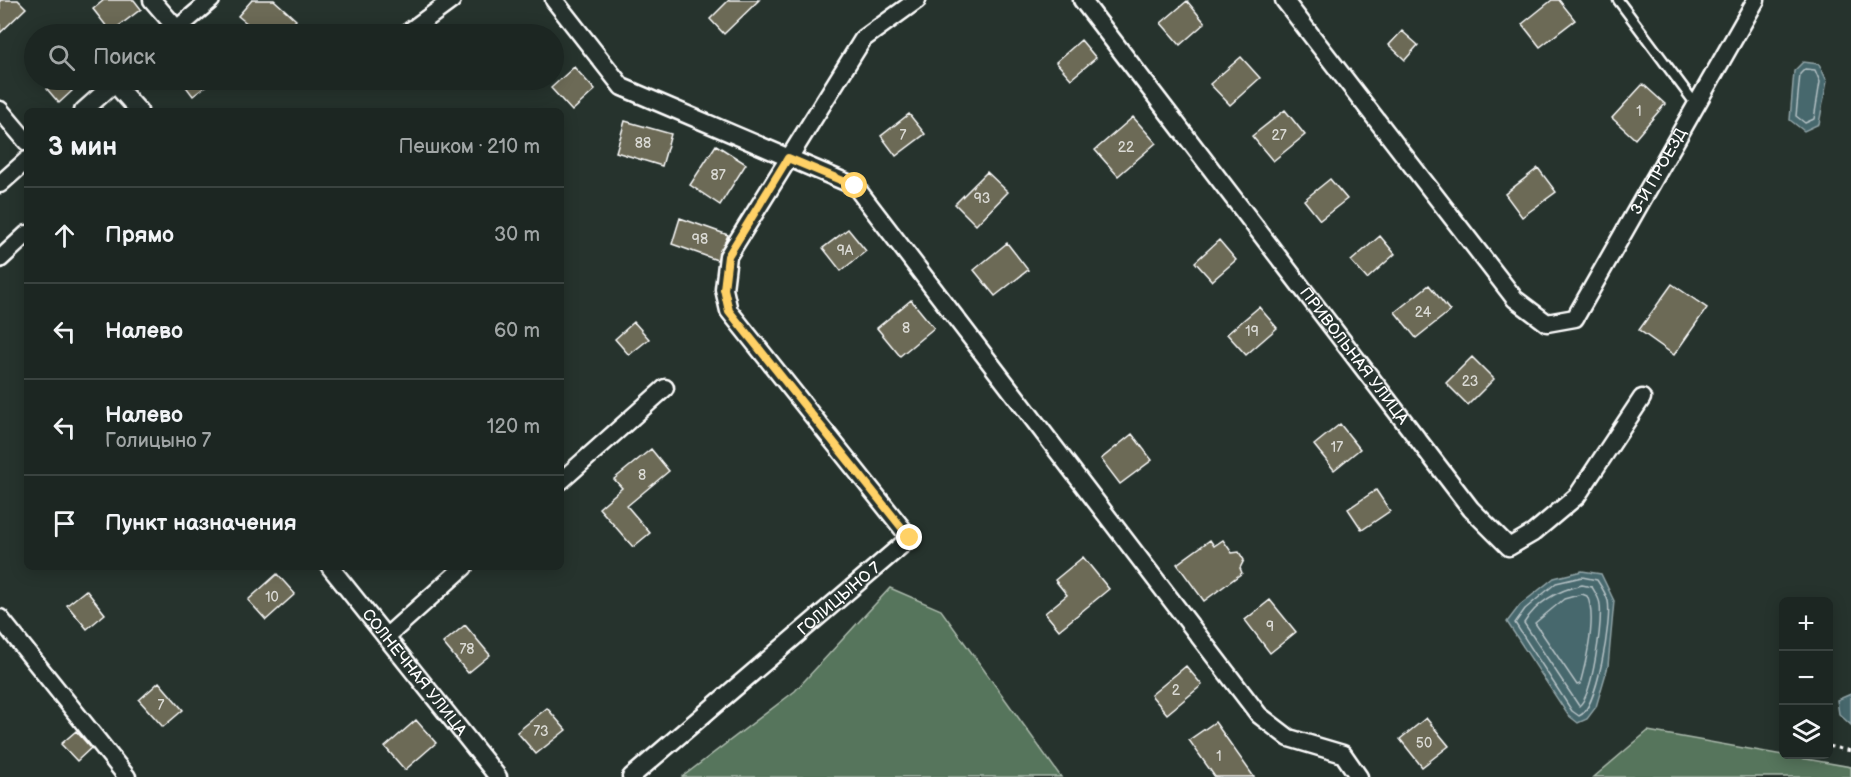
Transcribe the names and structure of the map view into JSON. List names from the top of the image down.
{
  "streets": {
    "street": [
      "3-Й ПРОЕЗД",
      "ПРИВОЛЬНАЯ УЛИЦА",
      "ГОЛИЦЫНО 7",
      "СОЛНЕЧНАЯ УЛИЦА"
    ]
  },
  "house_numbers": [
    "1",
    "7",
    "27",
    "88",
    "22",
    "87",
    "93",
    "98",
    "9А",
    "24",
    "8",
    "19",
    "23",
    "17",
    "8",
    "10",
    "9",
    "78",
    "2",
    "7",
    "73",
    "50",
    "1"
  ],
  "page": {
    "search": "Поиск",
    "heading": ["3 мин", "Пешком · 210 m"],
    "list": [
      ["Прямо", "30 m"],
      ["Налево", "60 m"],
      ["Налево", "Голицыно 7", "120 m"],
      "Пункт назначения"
    ],
    "map_buttons": ["+", "−"]
  }
}
